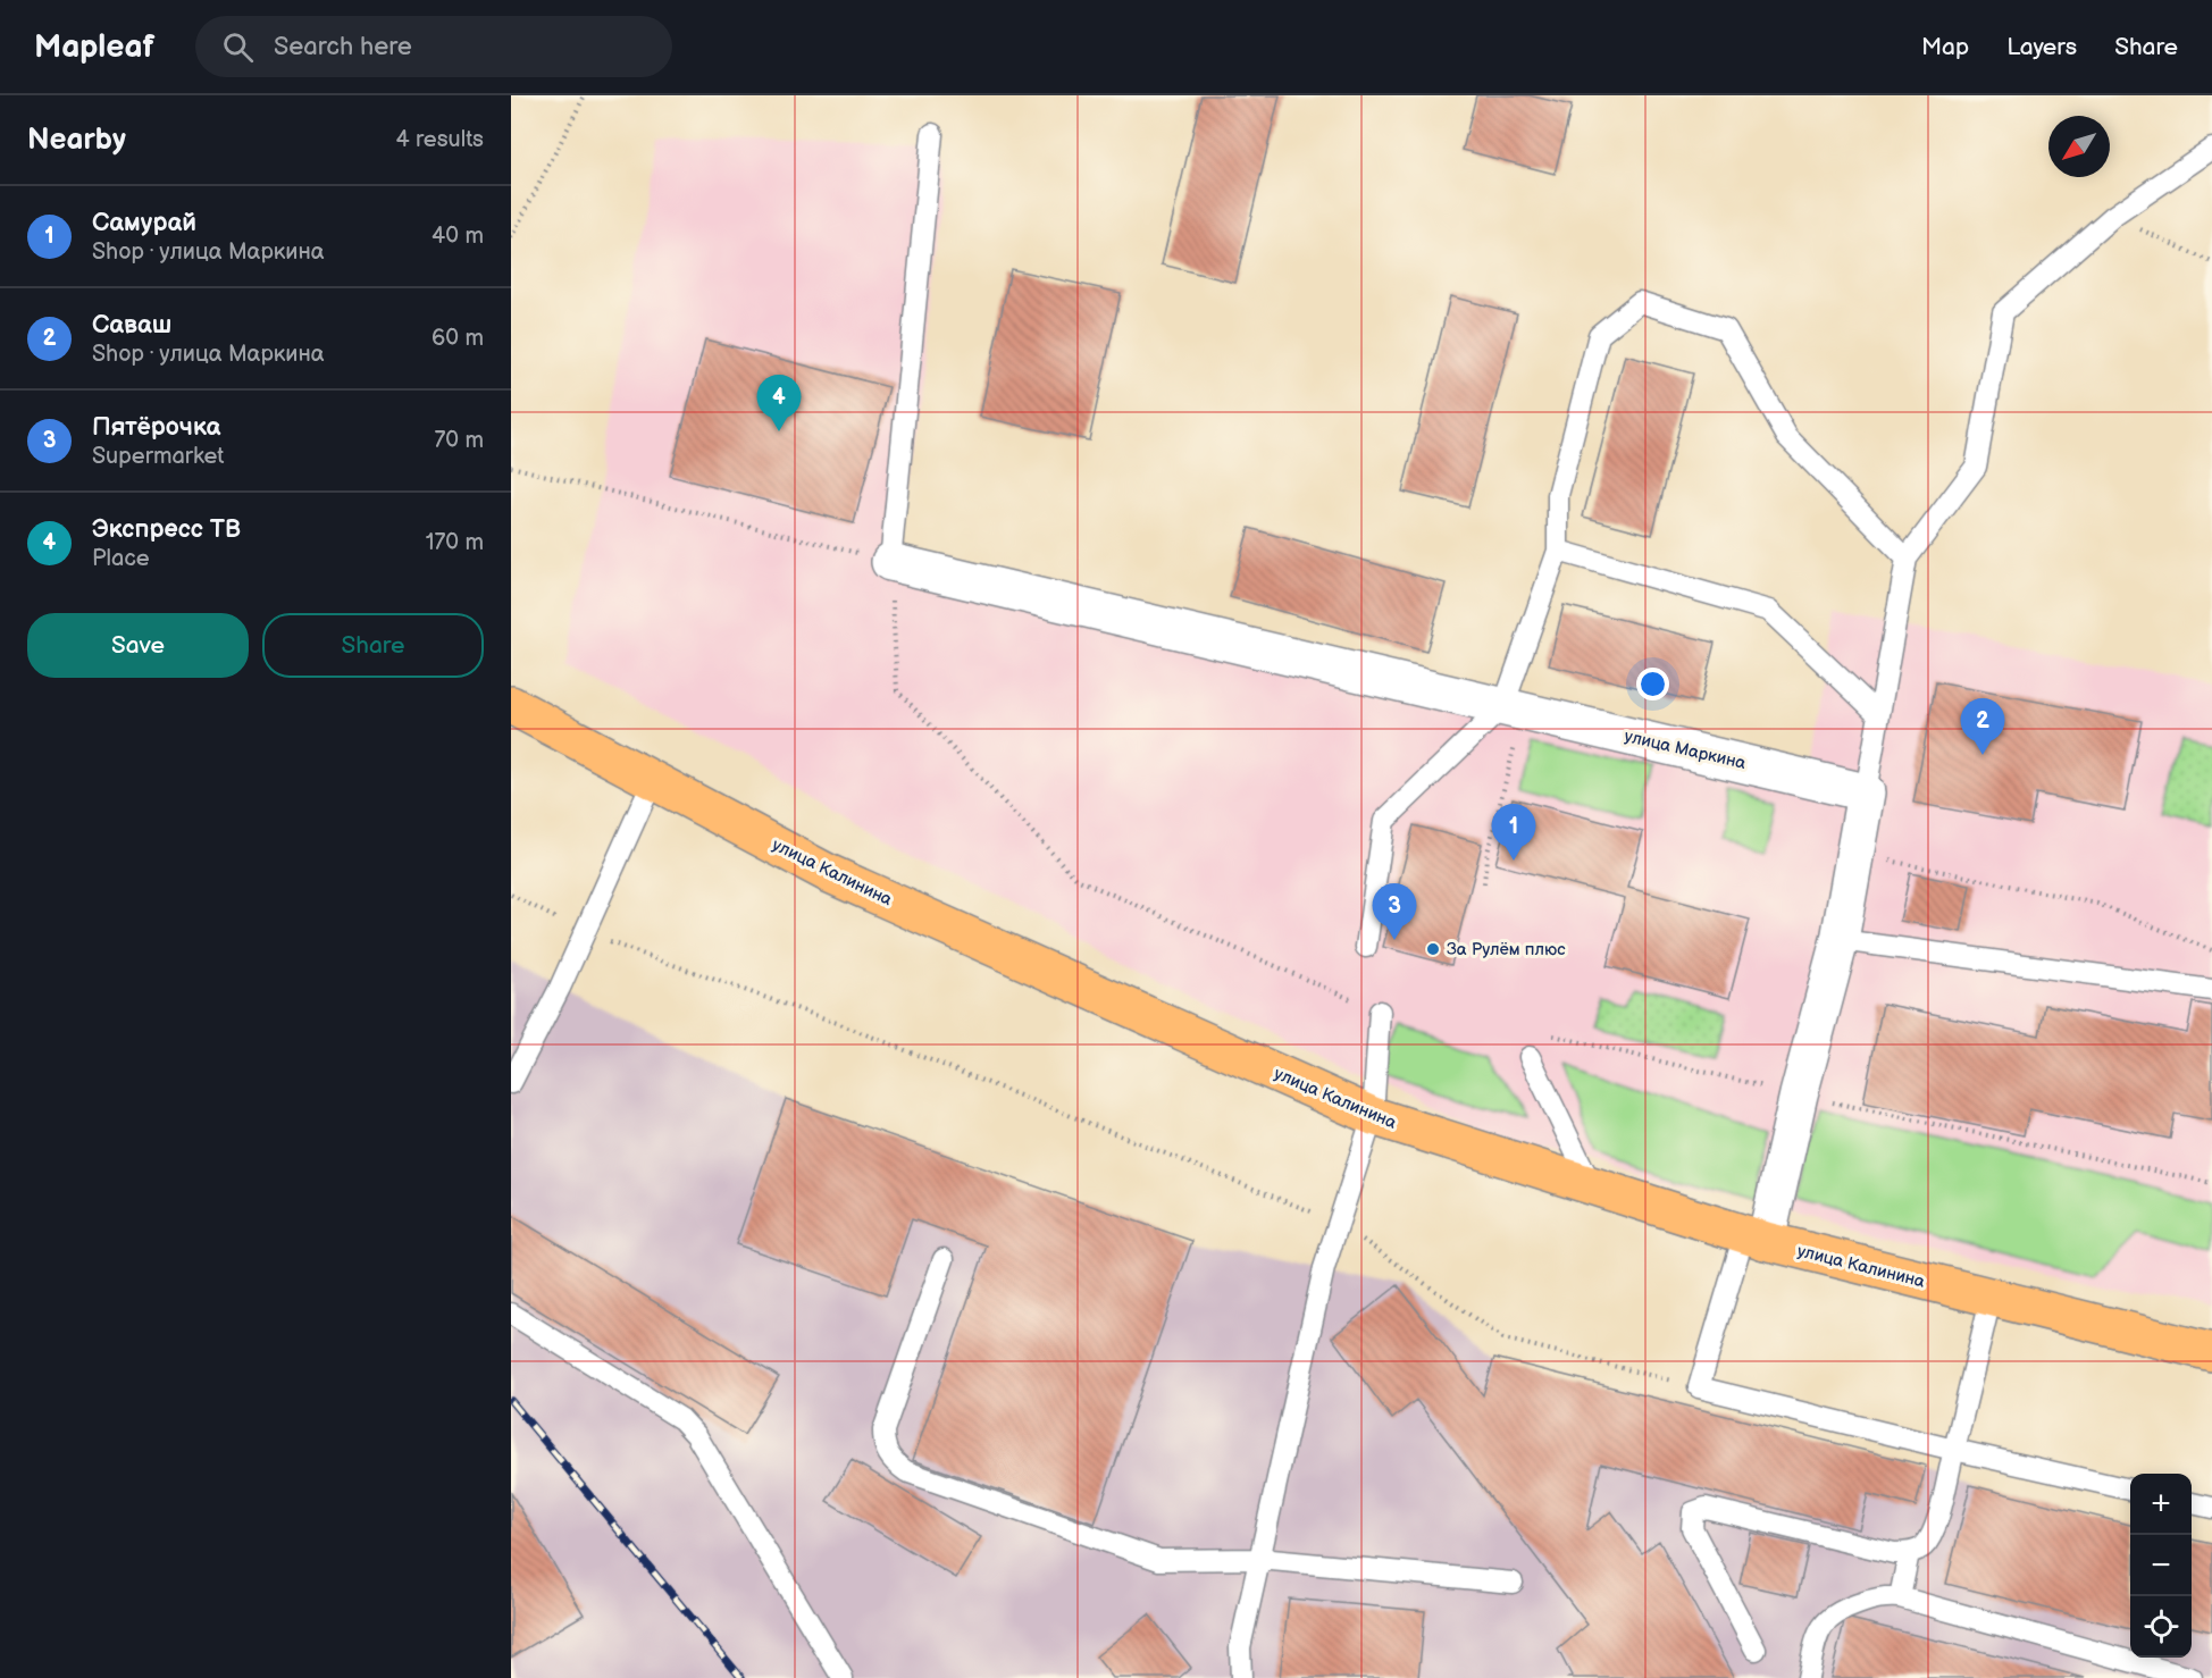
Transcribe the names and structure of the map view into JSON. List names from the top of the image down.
{
  "streets": {
    "main road": ["улица Калинина"],
    "street": ["улица Маркина"]
  },
  "places": ["За Рулём плюс"],
  "north": "bottom left",
  "page": {
    "header": "Mapleaf",
    "search": "Search here",
    "nav": ["Map", "Layers", "Share"],
    "heading": ["Nearby", "4 results"],
    "list": [
      {
        "mark": "1",
        "name": "Самурай",
        "note": "Shop · улица Маркина",
        "value": "40 m"
      },
      {
        "mark": "2",
        "name": "Саваш",
        "note": "Shop · улица Маркина",
        "value": "60 m"
      },
      {
        "mark": "3",
        "name": "Пятёрочка",
        "note": "Supermarket",
        "value": "70 m"
      },
      {
        "mark": "4",
        "name": "Экспресс ТВ",
        "note": "Place",
        "value": "170 m"
      }
    ],
    "pins": [
      "4",
      "2",
      "1",
      "3"
    ],
    "buttons": ["Save", "Share"],
    "map_buttons": ["+", "−"]
  }
}
